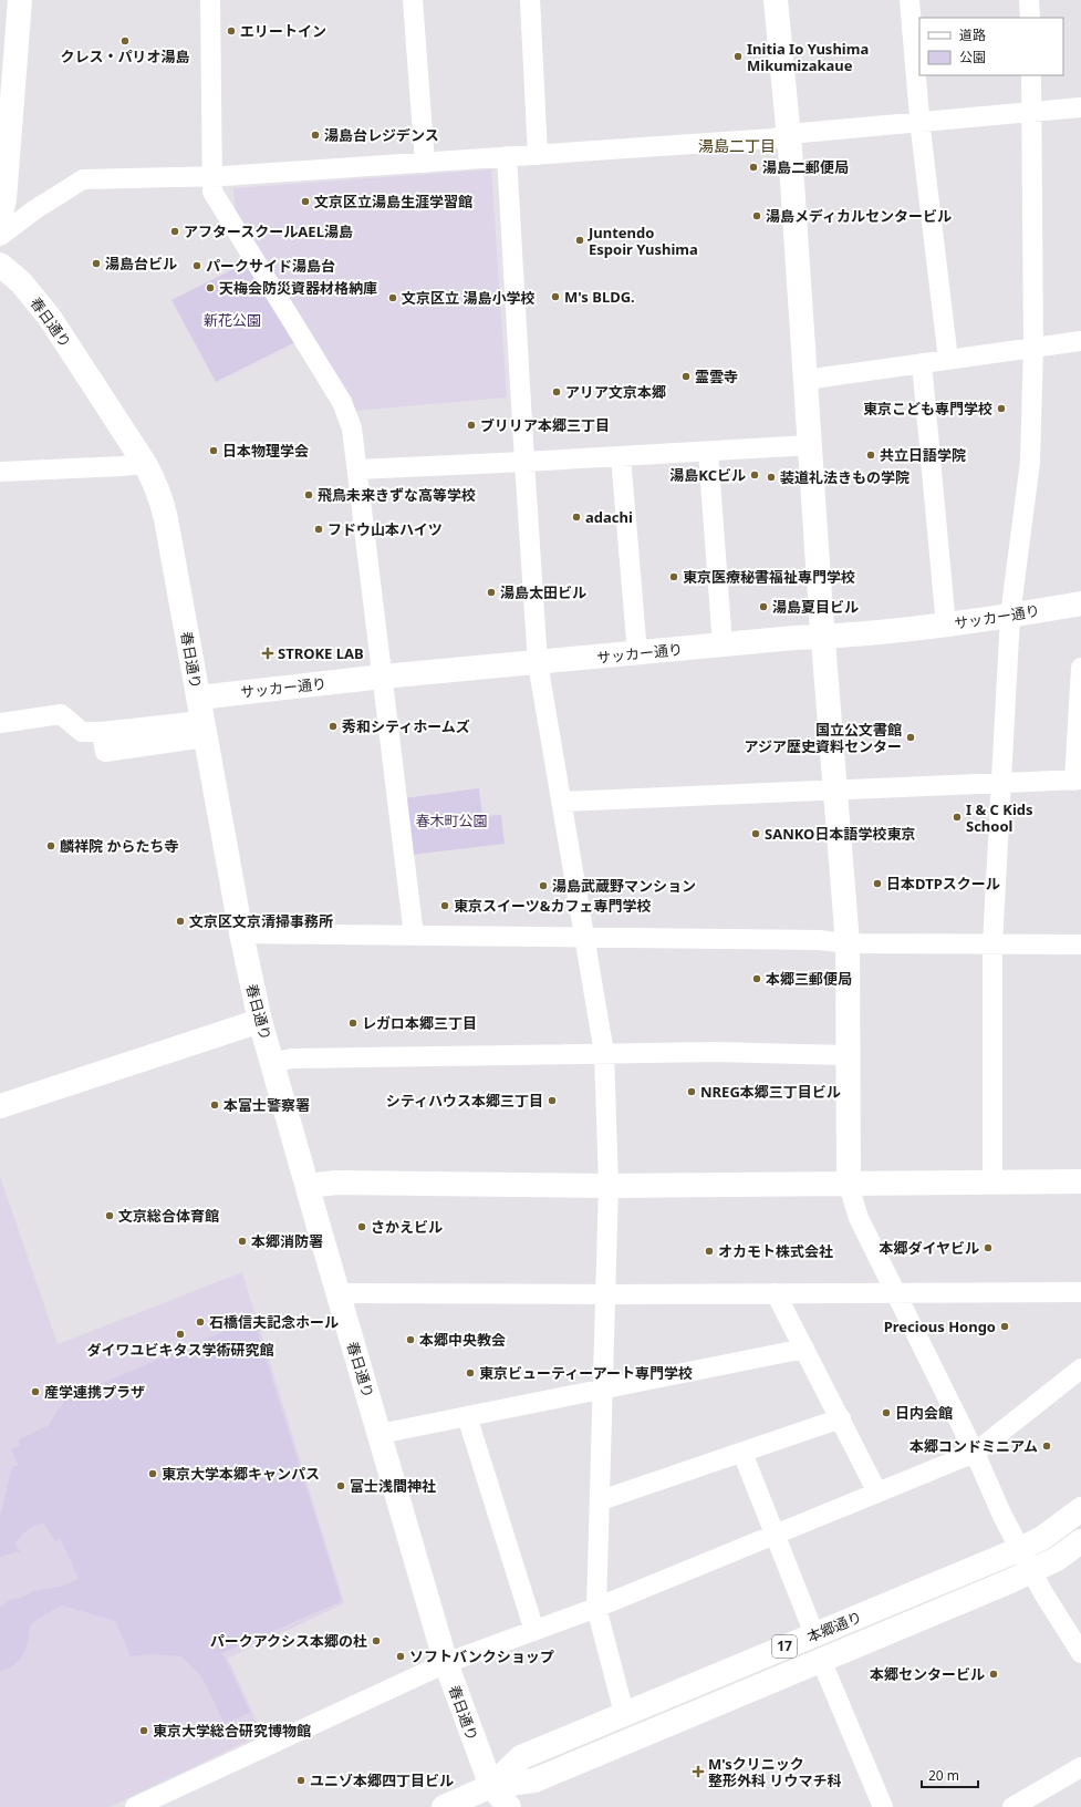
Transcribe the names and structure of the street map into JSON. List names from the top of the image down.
{
  "streets": {
    "main road": [
      "春日通り",
      "サッカー通り",
      "本郷通り",
      "17"
    ]
  },
  "crossings": [
    ["春日通り", "サッカー通り"],
    ["春日通り", "本郷通り"]
  ],
  "districts": ["湯島二丁目"],
  "parks": ["新花公園", "春木町公園"],
  "places": {
    "other": [
      "エリートイン",
      "クレス・パリオ湯島",
      "Initia Io Yushima Mikumizakaue",
      "湯島台レジデンス",
      "湯島二郵便局",
      "文京区立湯島生涯学習館",
      "湯島メディカルセンタービル",
      "アフタースクールAEL湯島",
      "Juntendo Espoir Yushima",
      "湯島台ビル",
      "パークサイド湯島台",
      "天梅会防災資器材格納庫",
      "M's BLDG.",
      "文京区立 湯島小学校",
      "霊雲寺",
      "アリア文京本郷",
      "東京こども専門学校",
      "ブリリア本郷三丁目",
      "日本物理学会",
      "共立日語学院",
      "湯島KCビル",
      "装道礼法きもの学院",
      "飛鳥未来きずな高等学校",
      "adachi",
      "フドウ山本ハイツ",
      "東京医療秘書福祉専門学校",
      "湯島太田ビル",
      "湯島夏目ビル",
      "秀和シティホームズ",
      "国立公文書館 アジア歴史資料センター",
      "I & C Kids School",
      "SANKO日本語学校東京",
      "麟祥院 からたち寺",
      "日本DTPスクール",
      "湯島武蔵野マンション",
      "東京スイーツ&カフェ専門学校",
      "文京区文京清掃事務所",
      "本郷三郵便局",
      "レガロ本郷三丁目",
      "NREG本郷三丁目ビル",
      "シティハウス本郷三丁目",
      "本富士警察署",
      "文京総合体育館",
      "さかえビル",
      "本郷消防署",
      "本郷ダイヤビル",
      "オカモト株式会社",
      "石橋信夫記念ホール",
      "Precious Hongo",
      "ダイワユビキタス学術研究館",
      "本郷中央教会",
      "東京ビューティーアート専門学校",
      "産学連携プラザ",
      "日内会館",
      "本郷コンドミニアム",
      "東京大学本郷キャンパス",
      "富士浅間神社",
      "パークアクシス本郷の杜",
      "ソフトバンクショップ",
      "本郷センタービル",
      "東京大学総合研究博物館",
      "ユニゾ本郷四丁目ビル"
    ],
    "health": ["STROKE LAB", "M'sクリニック 整形外科 リウマチ科"]
  },
  "legend": ["道路", "公園"],
  "scale_bar": "20 m"
}
